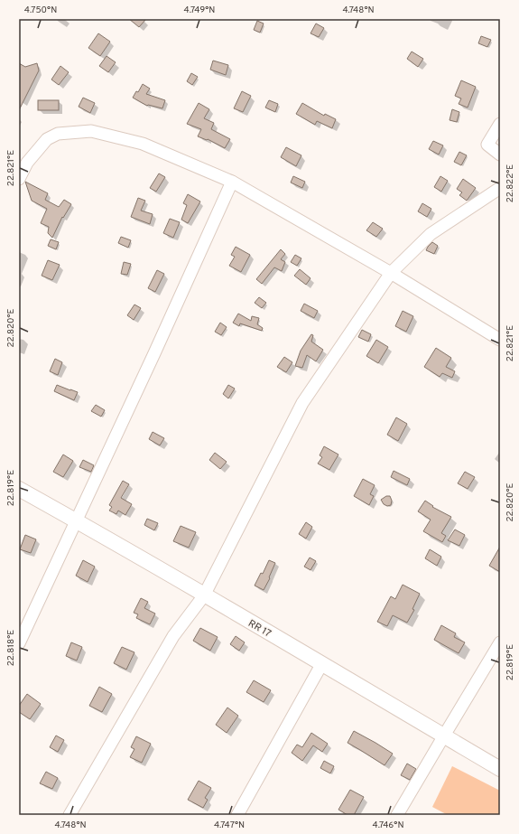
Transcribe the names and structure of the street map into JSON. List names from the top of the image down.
{
  "streets": {
    "main road": ["RR 17"]
  },
  "coordinates": [
    "4.750°N",
    "4.749°N",
    "4.748°N",
    "22.821°E",
    "22.822°E",
    "22.820°E",
    "22.819°E",
    "22.818°E",
    "4.747°N",
    "4.746°N"
  ]
}
